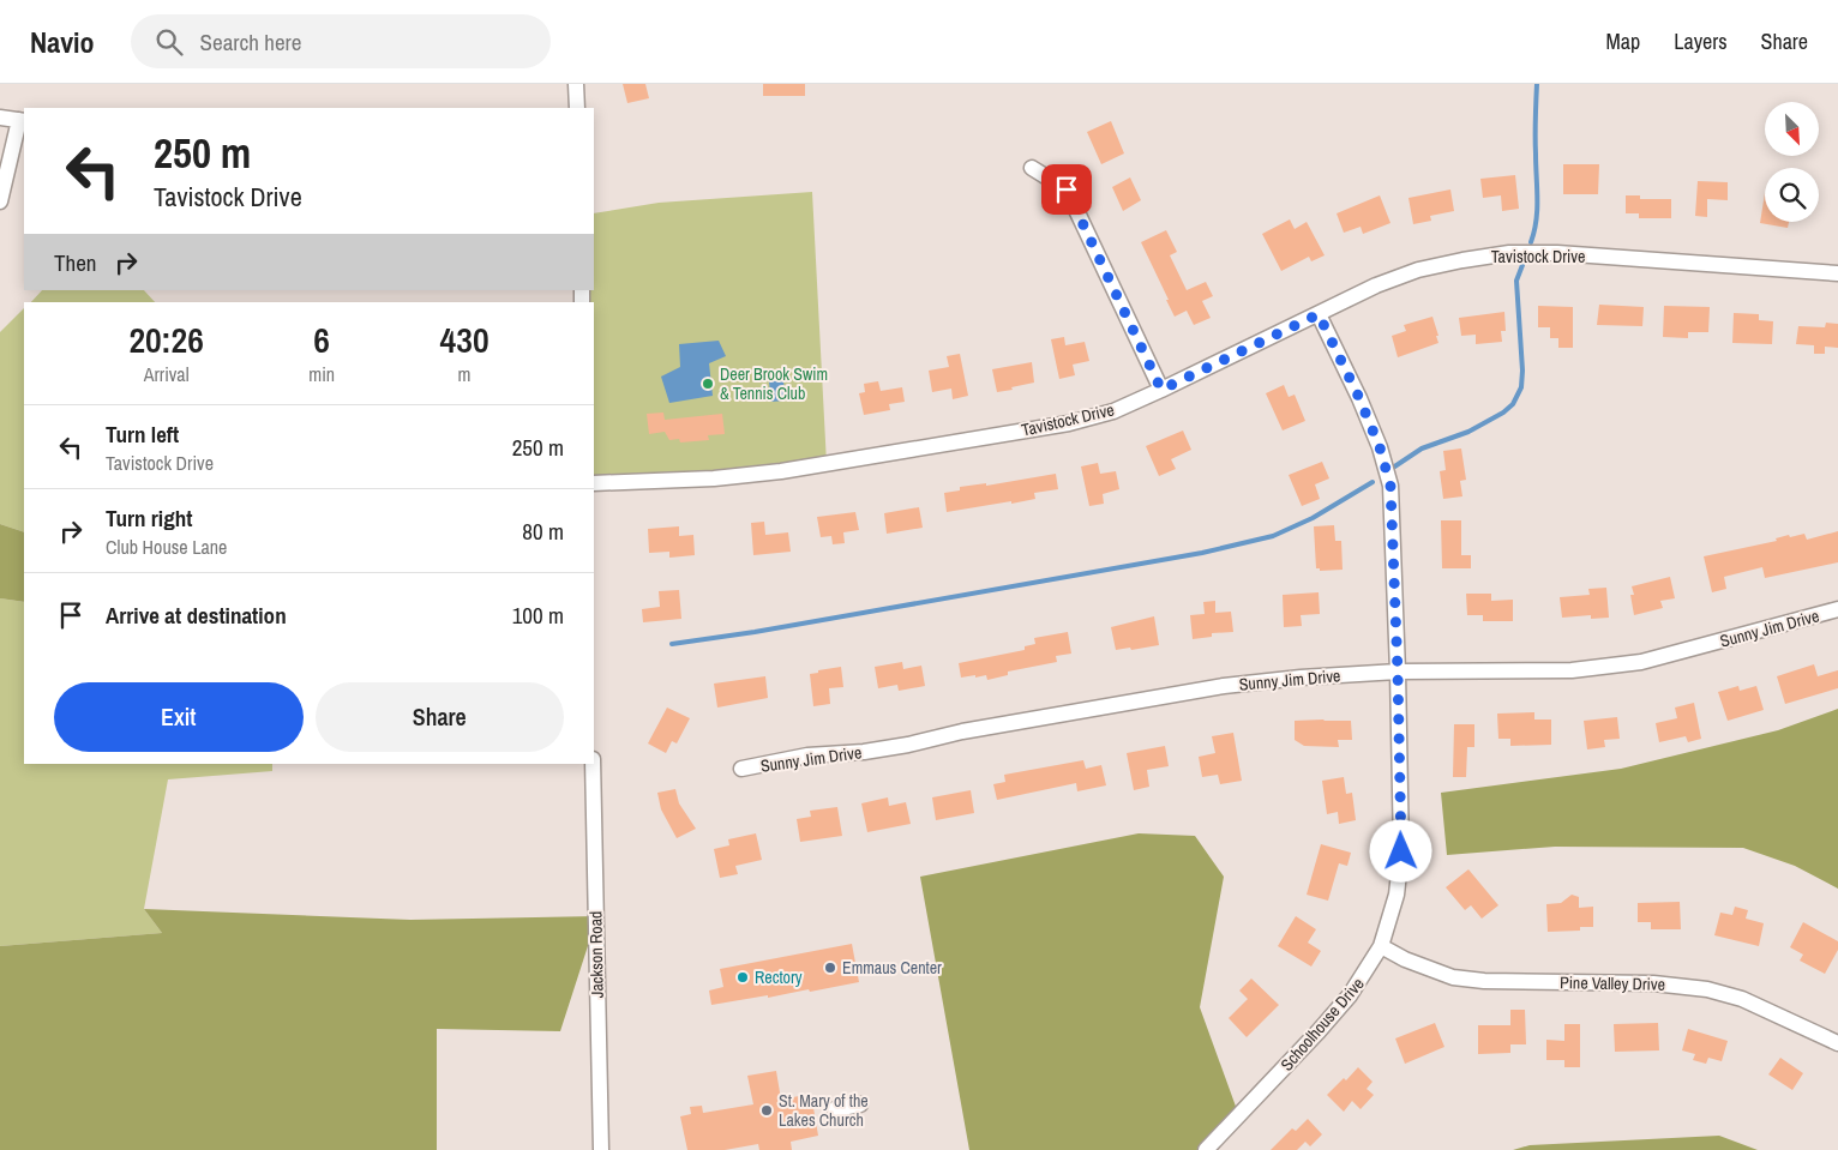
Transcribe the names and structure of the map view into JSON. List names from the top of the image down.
{
  "streets": {
    "street": [
      "Tavistock Drive",
      "Sunny Jim Drive",
      "Jackson Road",
      "Pine Valley Drive",
      "Schoolhouse Drive"
    ]
  },
  "crossings": [
    ["Tavistock Drive", "Schoolhouse Drive"],
    ["Sunny Jim Drive", "Schoolhouse Drive"],
    ["Pine Valley Drive", "Schoolhouse Drive"]
  ],
  "places": [
    "Deer Brook Swim & Tennis Club",
    "Emmaus Center",
    "Rectory",
    "St. Mary of the Lakes Church"
  ],
  "north": "bottom right",
  "page": {
    "header": "Navio",
    "search": "Search here",
    "nav": ["Map", "Layers", "Share"],
    "turn": ["250 m", "Tavistock Drive"],
    "then": "Then",
    "eta": [
      "20:26",
      "Arrival",
      "6",
      "min",
      "430",
      "m"
    ],
    "list": [
      {
        "name": "Turn left",
        "note": "Tavistock Drive",
        "value": "250 m"
      },
      {
        "name": "Turn right",
        "note": "Club House Lane",
        "value": "80 m"
      },
      {
        "name": "Arrive at destination",
        "value": "100 m"
      }
    ],
    "buttons": ["Exit", "Share"]
  }
}
